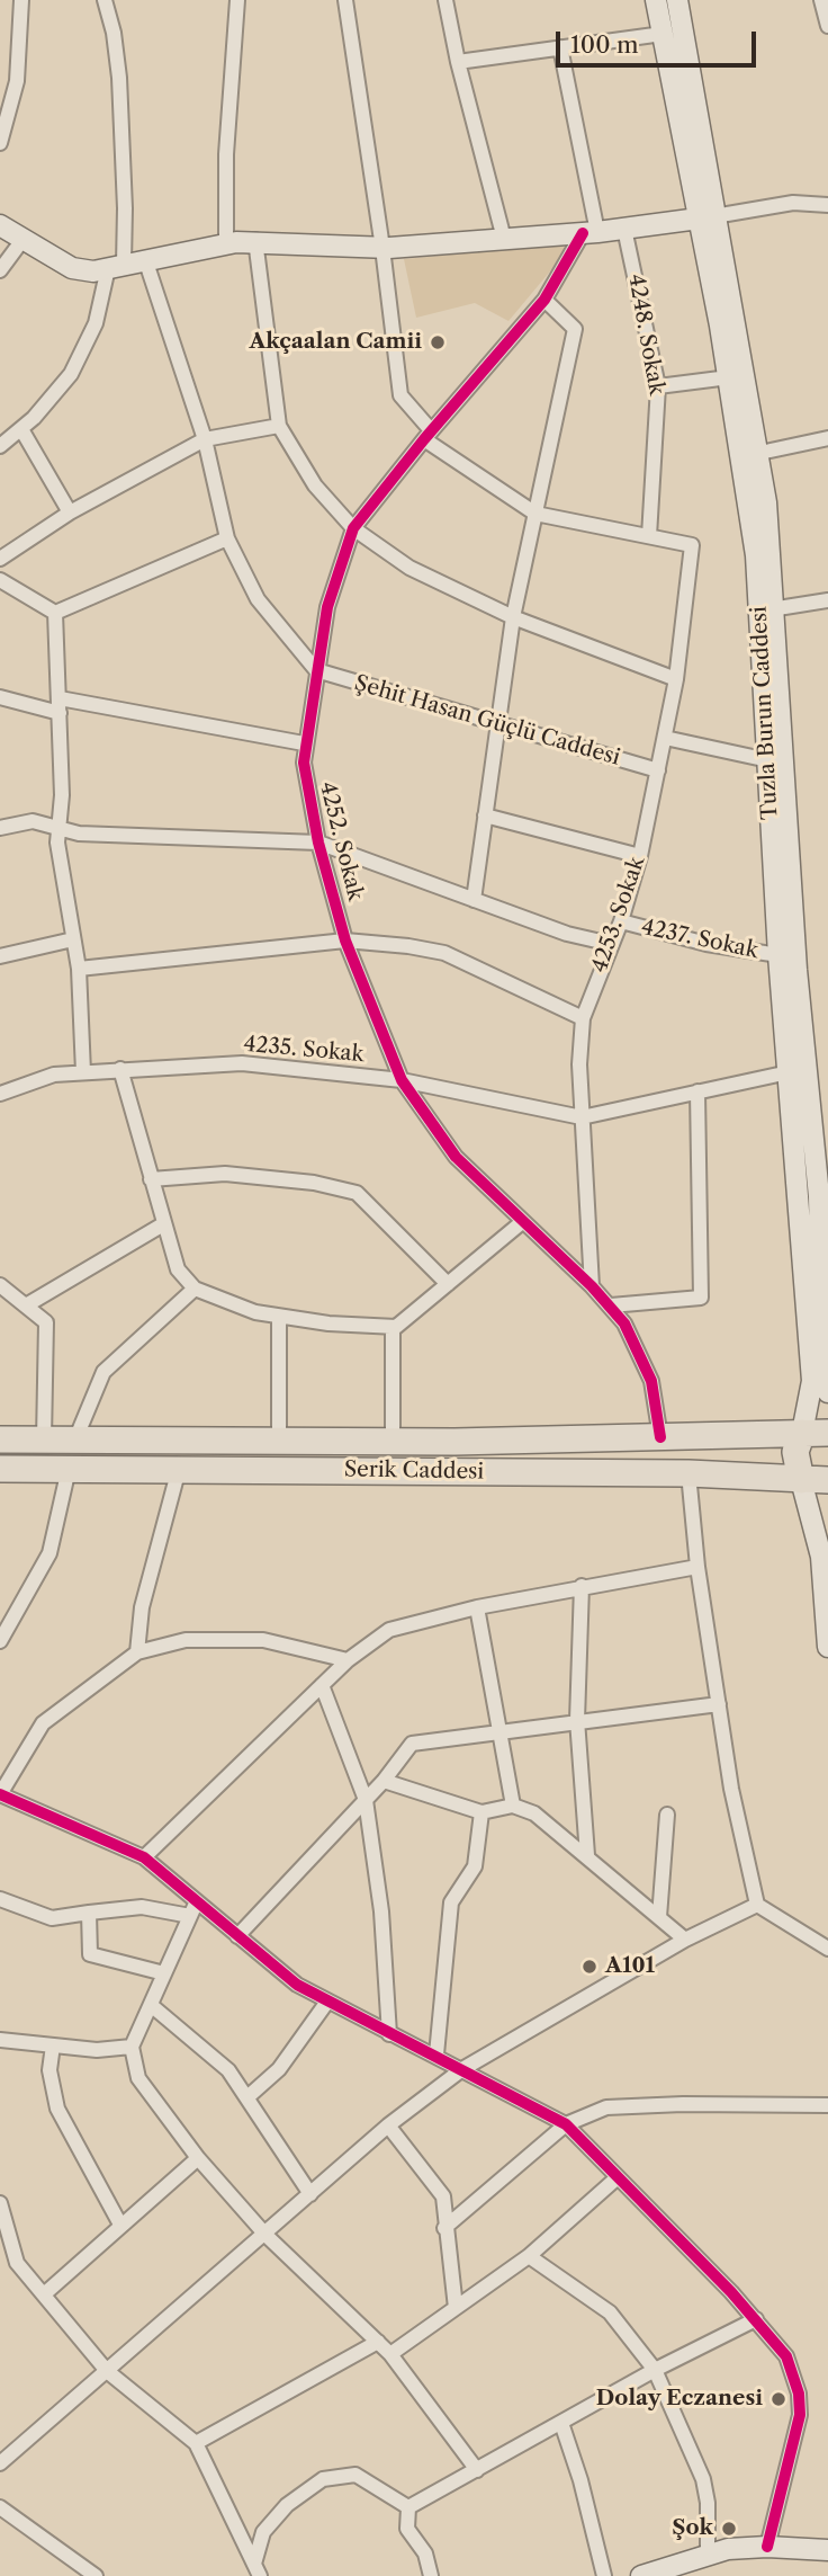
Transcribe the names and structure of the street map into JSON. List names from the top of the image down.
{
  "streets": {
    "highway": ["Serik Caddesi"],
    "main road": ["Tuzla Burun Caddesi"],
    "street": [
      "4248. Sokak",
      "Şehit Hasan Güçlü Caddesi",
      "4252. Sokak",
      "4253. Sokak",
      "4237. Sokak",
      "4235. Sokak"
    ]
  },
  "crossings": [
    ["4248. Sokak", "4253. Sokak"],
    ["Tuzla Burun Caddesi", "4237. Sokak"],
    ["Tuzla Burun Caddesi", "4235. Sokak"],
    ["Tuzla Burun Caddesi", "Serik Caddesi"],
    ["Şehit Hasan Güçlü Caddesi", "4252. Sokak"],
    ["Şehit Hasan Güçlü Caddesi", "4253. Sokak"],
    ["4252. Sokak", "4253. Sokak"],
    ["4252. Sokak", "4235. Sokak"],
    ["4252. Sokak", "Serik Caddesi"],
    ["4253. Sokak", "4237. Sokak"],
    ["4253. Sokak", "4235. Sokak"]
  ],
  "places": [
    "Akçaalan Camii",
    "A101",
    "Dolay Eczanesi",
    "Şok"
  ],
  "scale_bar": "100 m"
}
